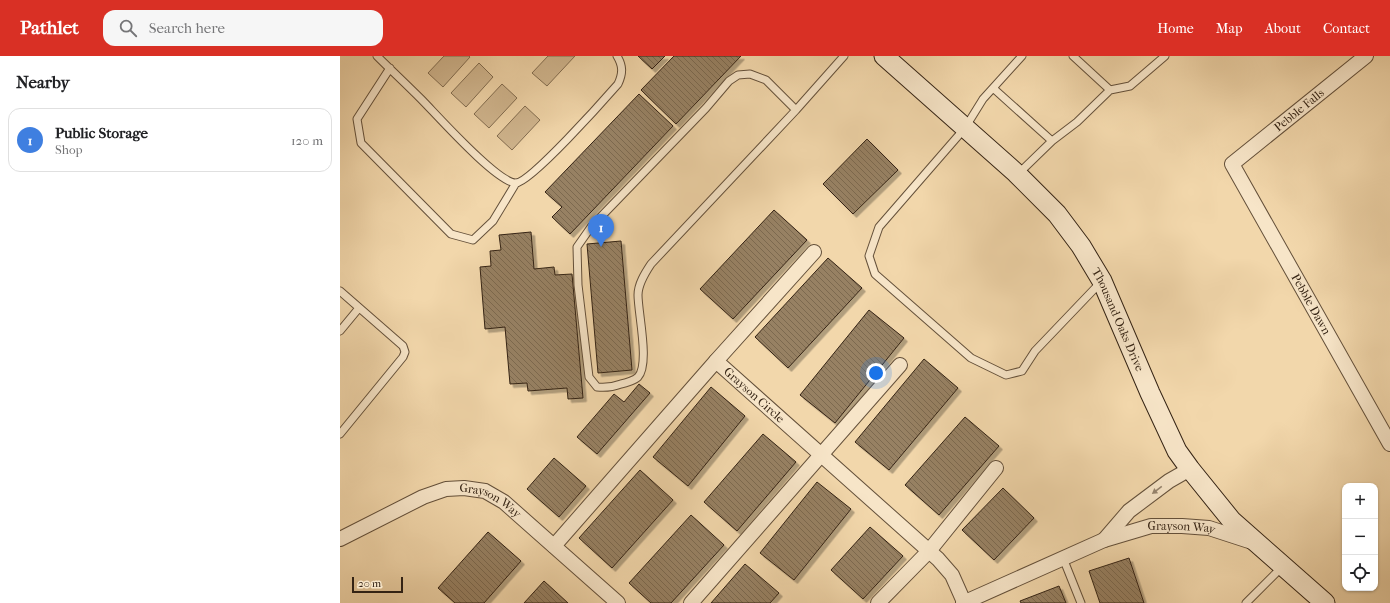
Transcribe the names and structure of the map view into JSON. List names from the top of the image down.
{
  "streets": {
    "main road": ["Thousand Oaks Drive"],
    "street": [
      "Pebble Falls",
      "Pebble Dawn",
      "Grayson Circle",
      "Grayson Way"
    ]
  },
  "crossings": [
    ["Pebble Falls", "Pebble Dawn"],
    ["Thousand Oaks Drive", "Grayson Way"],
    ["Grayson Circle", "Grayson Way"]
  ],
  "scale_bar": "20 m",
  "page": {
    "header": "Pathlet",
    "search": "Search here",
    "nav": [
      "Home",
      "Map",
      "About",
      "Contact"
    ],
    "heading": "Nearby",
    "list": [
      {
        "mark": "1",
        "name": "Public Storage",
        "note": "Shop",
        "value": "120 m"
      }
    ],
    "pins": "1",
    "map_buttons": ["+", "−"],
    "scale": "20 m"
  }
}
